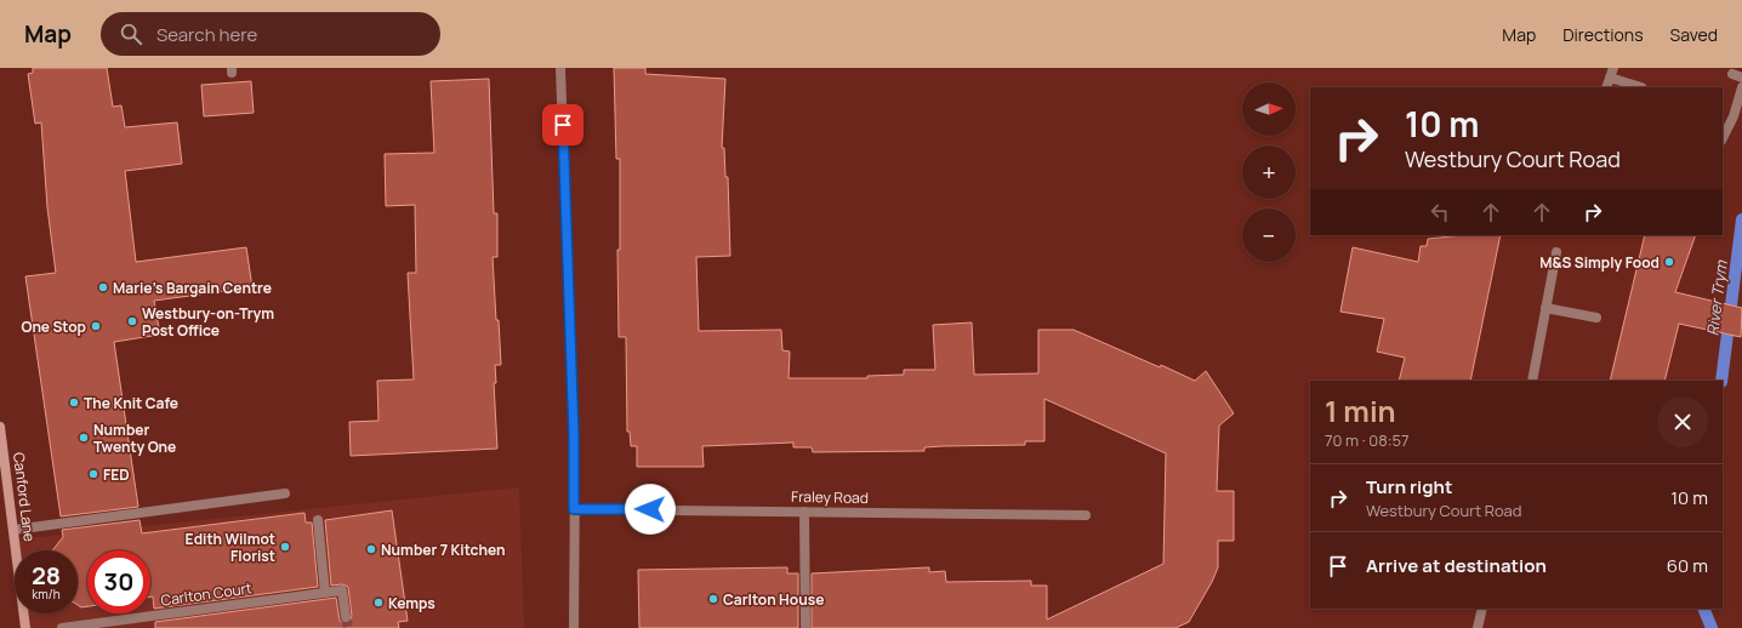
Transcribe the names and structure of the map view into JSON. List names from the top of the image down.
{
  "streets": {
    "street": ["Canford Lane", "Fraley Road", "Carlton Court"]
  },
  "water": ["River Trym"],
  "places": [
    "M&S Simply Food",
    "Marie's Bargain Centre",
    "Westbury-on-Trym Post Office",
    "One Stop",
    "The Knit Cafe",
    "Number Twenty One",
    "FED",
    "Edith Wilmot Florist",
    "Number 7 Kitchen",
    "Carlton House",
    "Kemps"
  ],
  "north": "right",
  "page": {
    "header": "Map",
    "search": "Search here",
    "nav": ["Map", "Directions", "Saved"],
    "map_buttons": ["+", "−"],
    "turn": ["10 m", "Westbury Court Road"],
    "heading": ["1 min", "70 m · 08:57"],
    "list": [
      {
        "name": "Turn right",
        "note": "Westbury Court Road",
        "value": "10 m"
      },
      {
        "name": "Arrive at destination",
        "value": "60 m"
      }
    ],
    "speed": "28 km/h",
    "limit": "30"
  }
}
